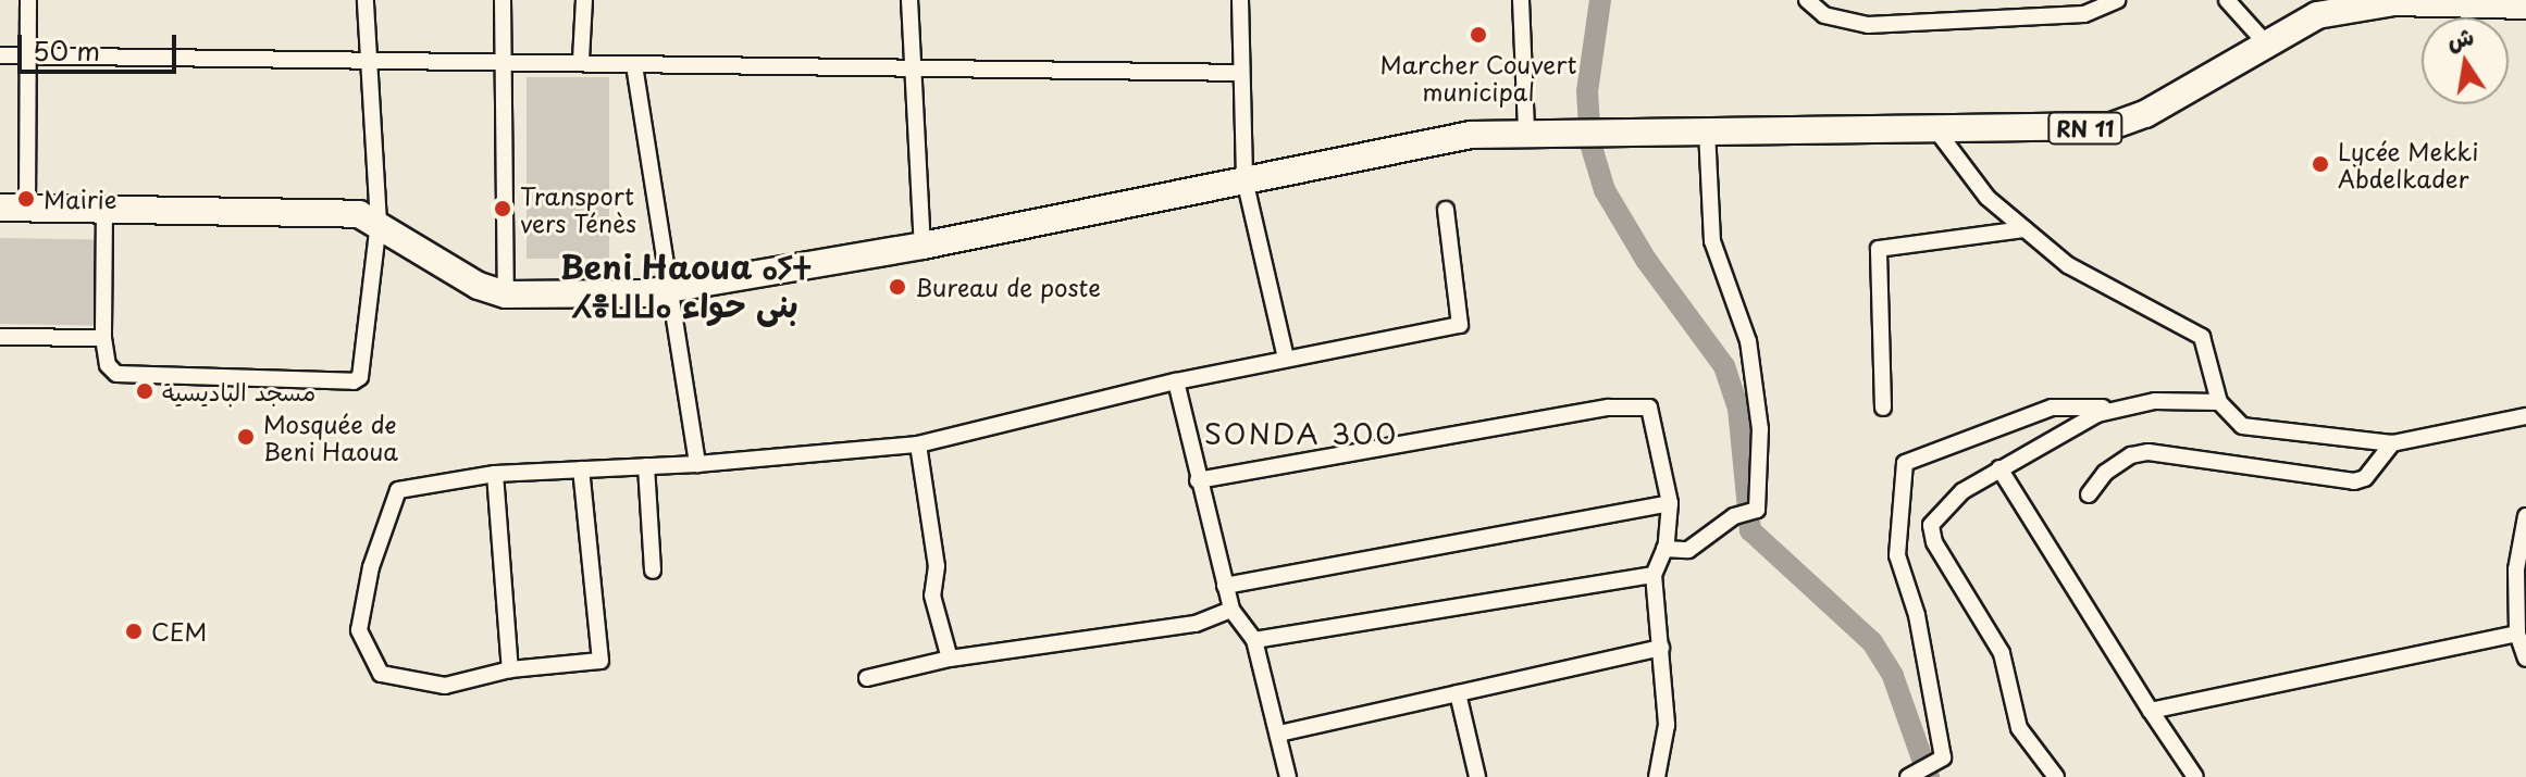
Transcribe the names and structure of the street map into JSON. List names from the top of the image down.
{
  "streets": {
    "main road": ["RN 11"]
  },
  "districts": ["Beni Haoua ⴰⵢⵜ ⵃⴻⵡⵡⴰ بنى حواء", "SONDA 300"],
  "places": [
    "Marcher Couvert municipal",
    "Lycée Mekki Abdelkader",
    "Mairie",
    "Transport vers Ténès",
    "Bureau de poste",
    "مسجد الباديسية",
    "Mosquée de Beni Haoua",
    "CEM"
  ],
  "scale_bar": "50 m",
  "north": "top"
}
